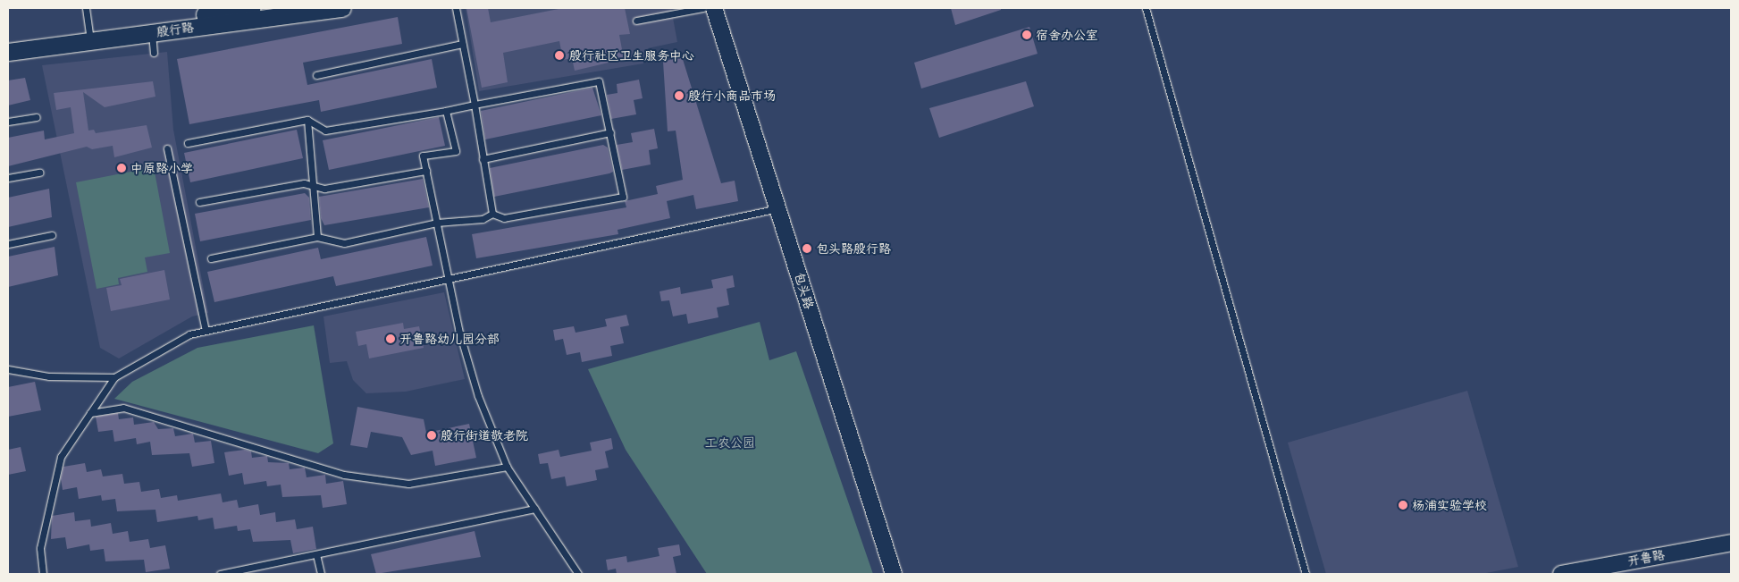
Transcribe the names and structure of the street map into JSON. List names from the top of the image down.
{
  "streets": {
    "main road": ["殷行路"],
    "street": ["包头路", "开鲁路"]
  },
  "parks": ["工农公园"],
  "places": [
    "宿舍办公室",
    "殷行社区卫生服务中心",
    "殷行小商品市场",
    "中原路小学",
    "包头路殷行路",
    "开鲁路幼儿园分部",
    "殷行街道敬老院",
    "杨浦实验学校"
  ]
}
